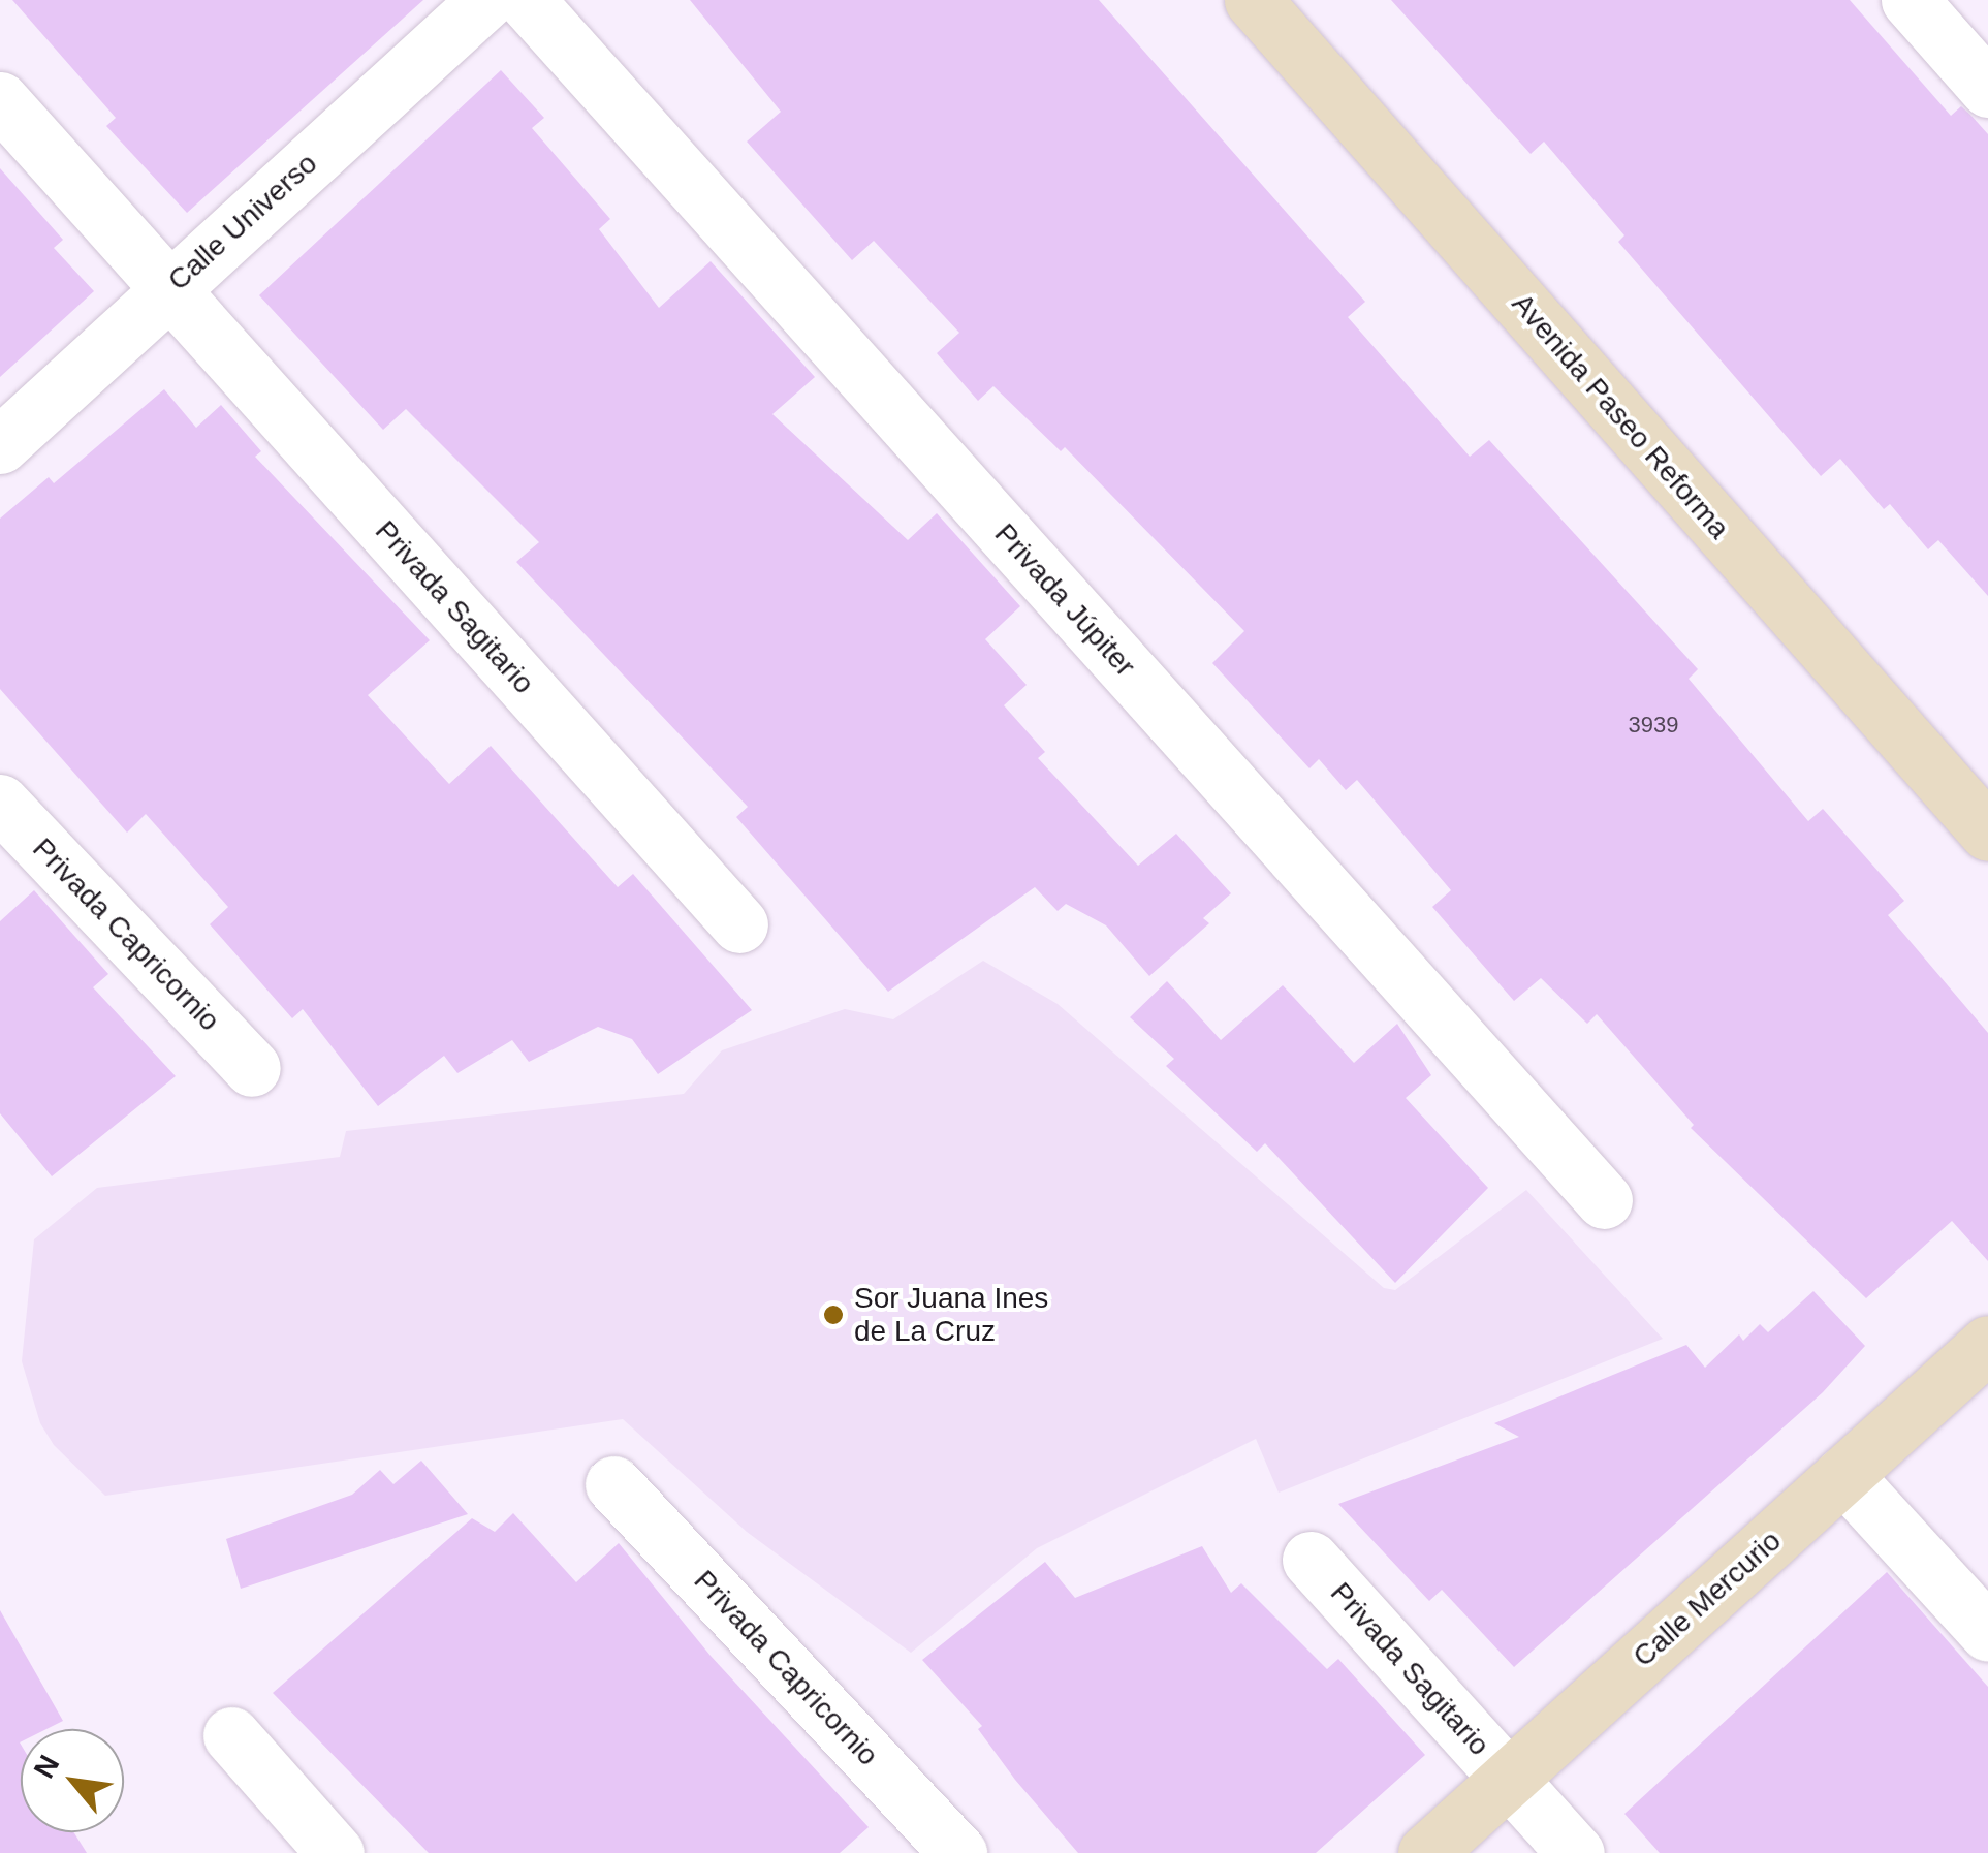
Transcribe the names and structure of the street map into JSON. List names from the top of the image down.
{
  "streets": {
    "main road": ["Avenida Paseo Reforma", "Calle Mercurio"],
    "street": [
      "Calle Universo",
      "Privada Júpiter",
      "Privada Sagitario",
      "Privada Capricornio"
    ]
  },
  "crossings": [
    ["Calle Universo", "Privada Sagitario"],
    ["Privada Sagitario", "Calle Mercurio"]
  ],
  "places": ["Sor Juana Ines de La Cruz"],
  "house_numbers": ["3939"],
  "north": "top left"
}
